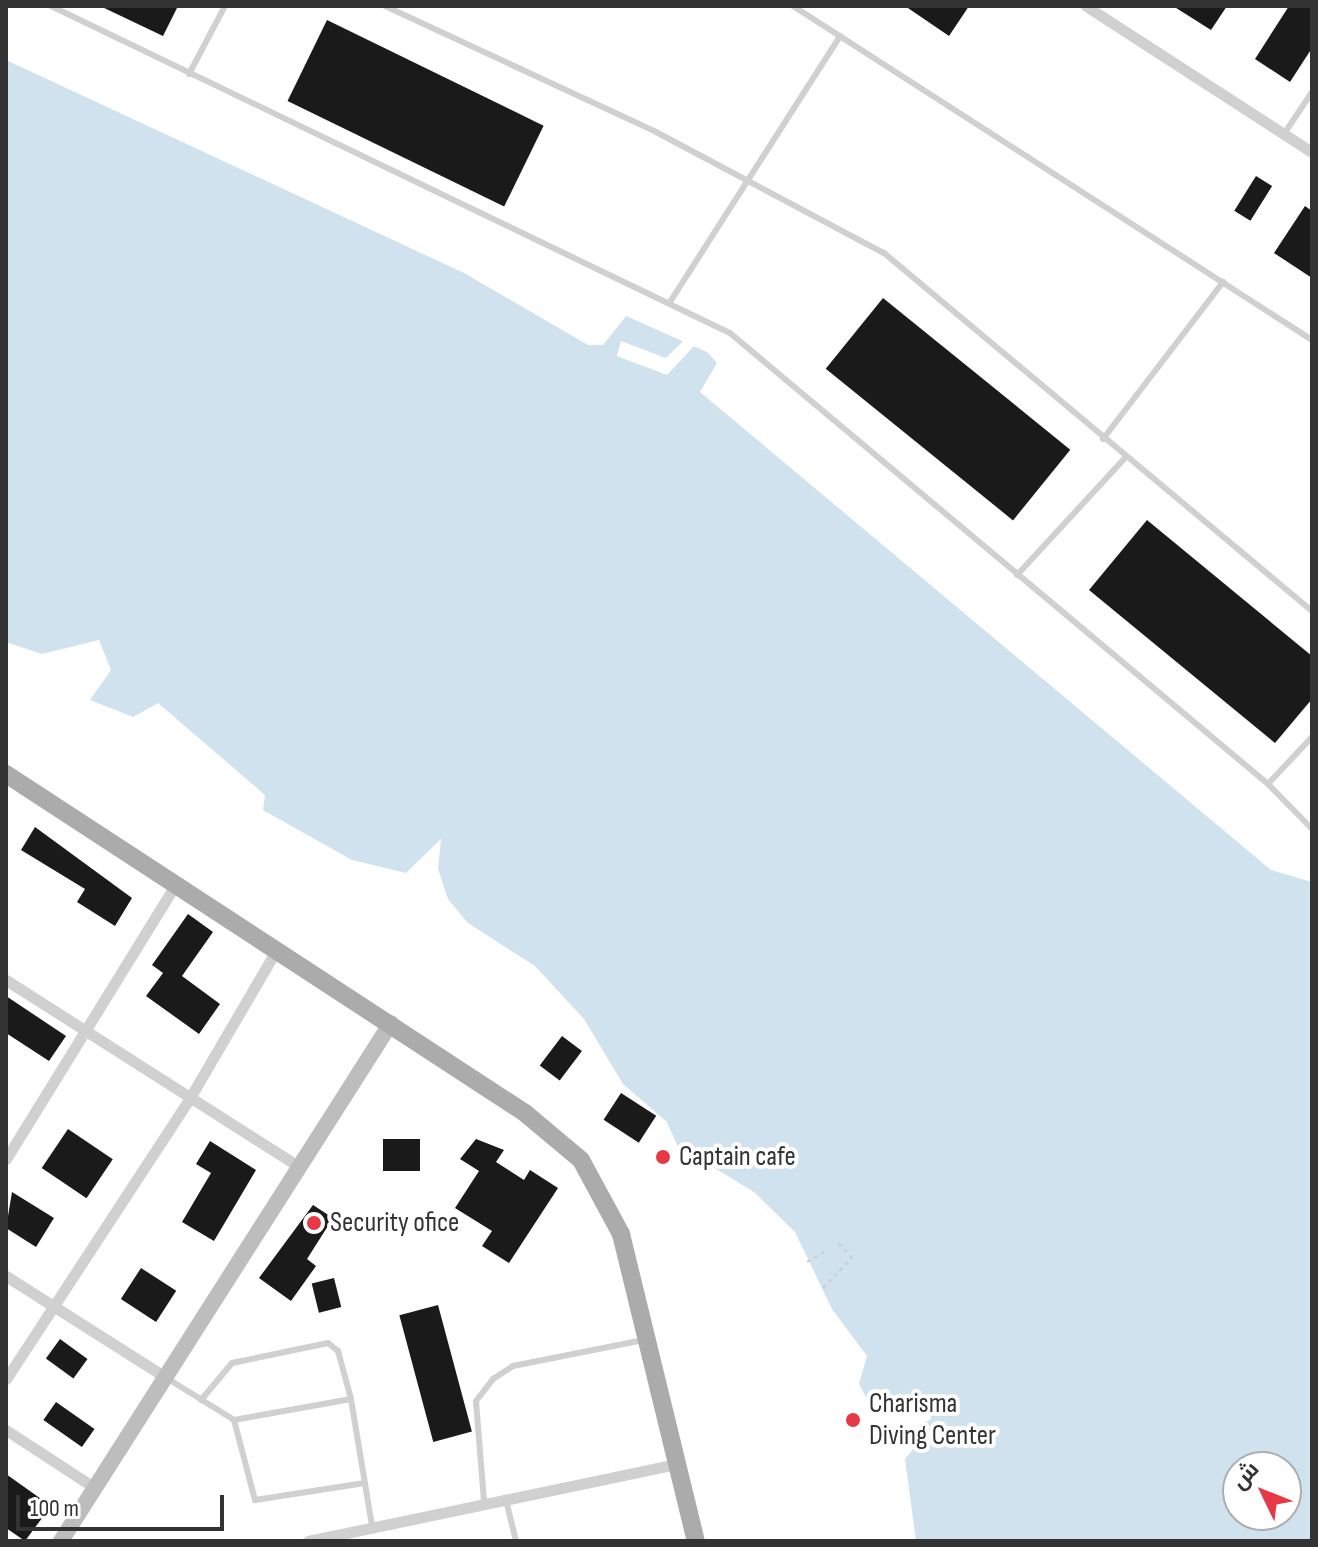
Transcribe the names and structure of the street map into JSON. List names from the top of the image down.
{
  "places": ["Captain cafe", "Security ofice", "Charisma Diving Center"],
  "scale_bar": "100 m",
  "north": "top left"
}
